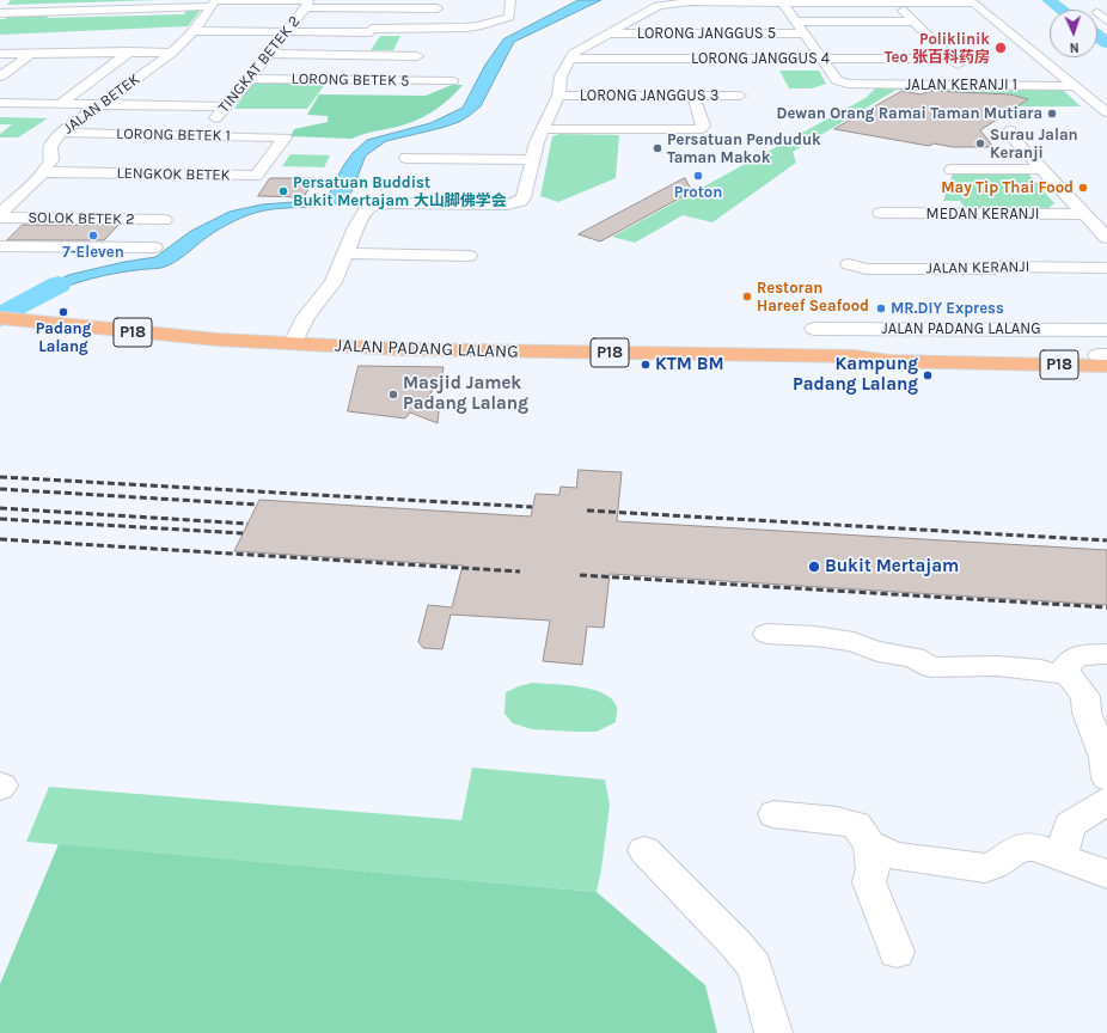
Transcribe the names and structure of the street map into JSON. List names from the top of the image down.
{
  "streets": {
    "main road": ["JALAN PADANG LALANG", "P18"],
    "street": [
      "LORONG JANGGUS 5",
      "LORONG JANGGUS 4",
      "TINGKAT BETEK 2",
      "LORONG BETEK 5",
      "JALAN KERANJI 1",
      "LORONG JANGGUS 3",
      "JALAN BETEK",
      "LORONG BETEK 1",
      "LENGKOK BETEK",
      "MEDAN KERANJI",
      "SOLOK BETEK 2",
      "JALAN KERANJI"
    ]
  },
  "crossings": [
    ["LORONG JANGGUS 4", "JALAN KERANJI 1"],
    ["TINGKAT BETEK 2", "LORONG BETEK 5"],
    ["TINGKAT BETEK 2", "JALAN BETEK"],
    ["TINGKAT BETEK 2", "LORONG BETEK 1"],
    ["JALAN BETEK", "LORONG BETEK 1"],
    ["JALAN BETEK", "LENGKOK BETEK"],
    ["JALAN BETEK", "SOLOK BETEK 2"],
    ["LORONG BETEK 1", "LENGKOK BETEK"]
  ],
  "places": [
    "Poliklinik Teo 张百科药房",
    "Dewan Orang Ramai Taman Mutiara",
    "Surau Jalan Keranji",
    "Persatuan Penduduk Taman Makok",
    "Proton",
    "May Tip Thai Food",
    "Persatuan Buddist Bukit Mertajam 大山脚佛学会",
    "7-Eleven",
    "Restoran Hareef Seafood",
    "MR.DIY Express",
    "Padang Lalang",
    "KTM BM",
    "Kampung Padang Lalang",
    "Masjid Jamek Padang Lalang",
    "Bukit Mertajam"
  ],
  "north": "bottom"
}
